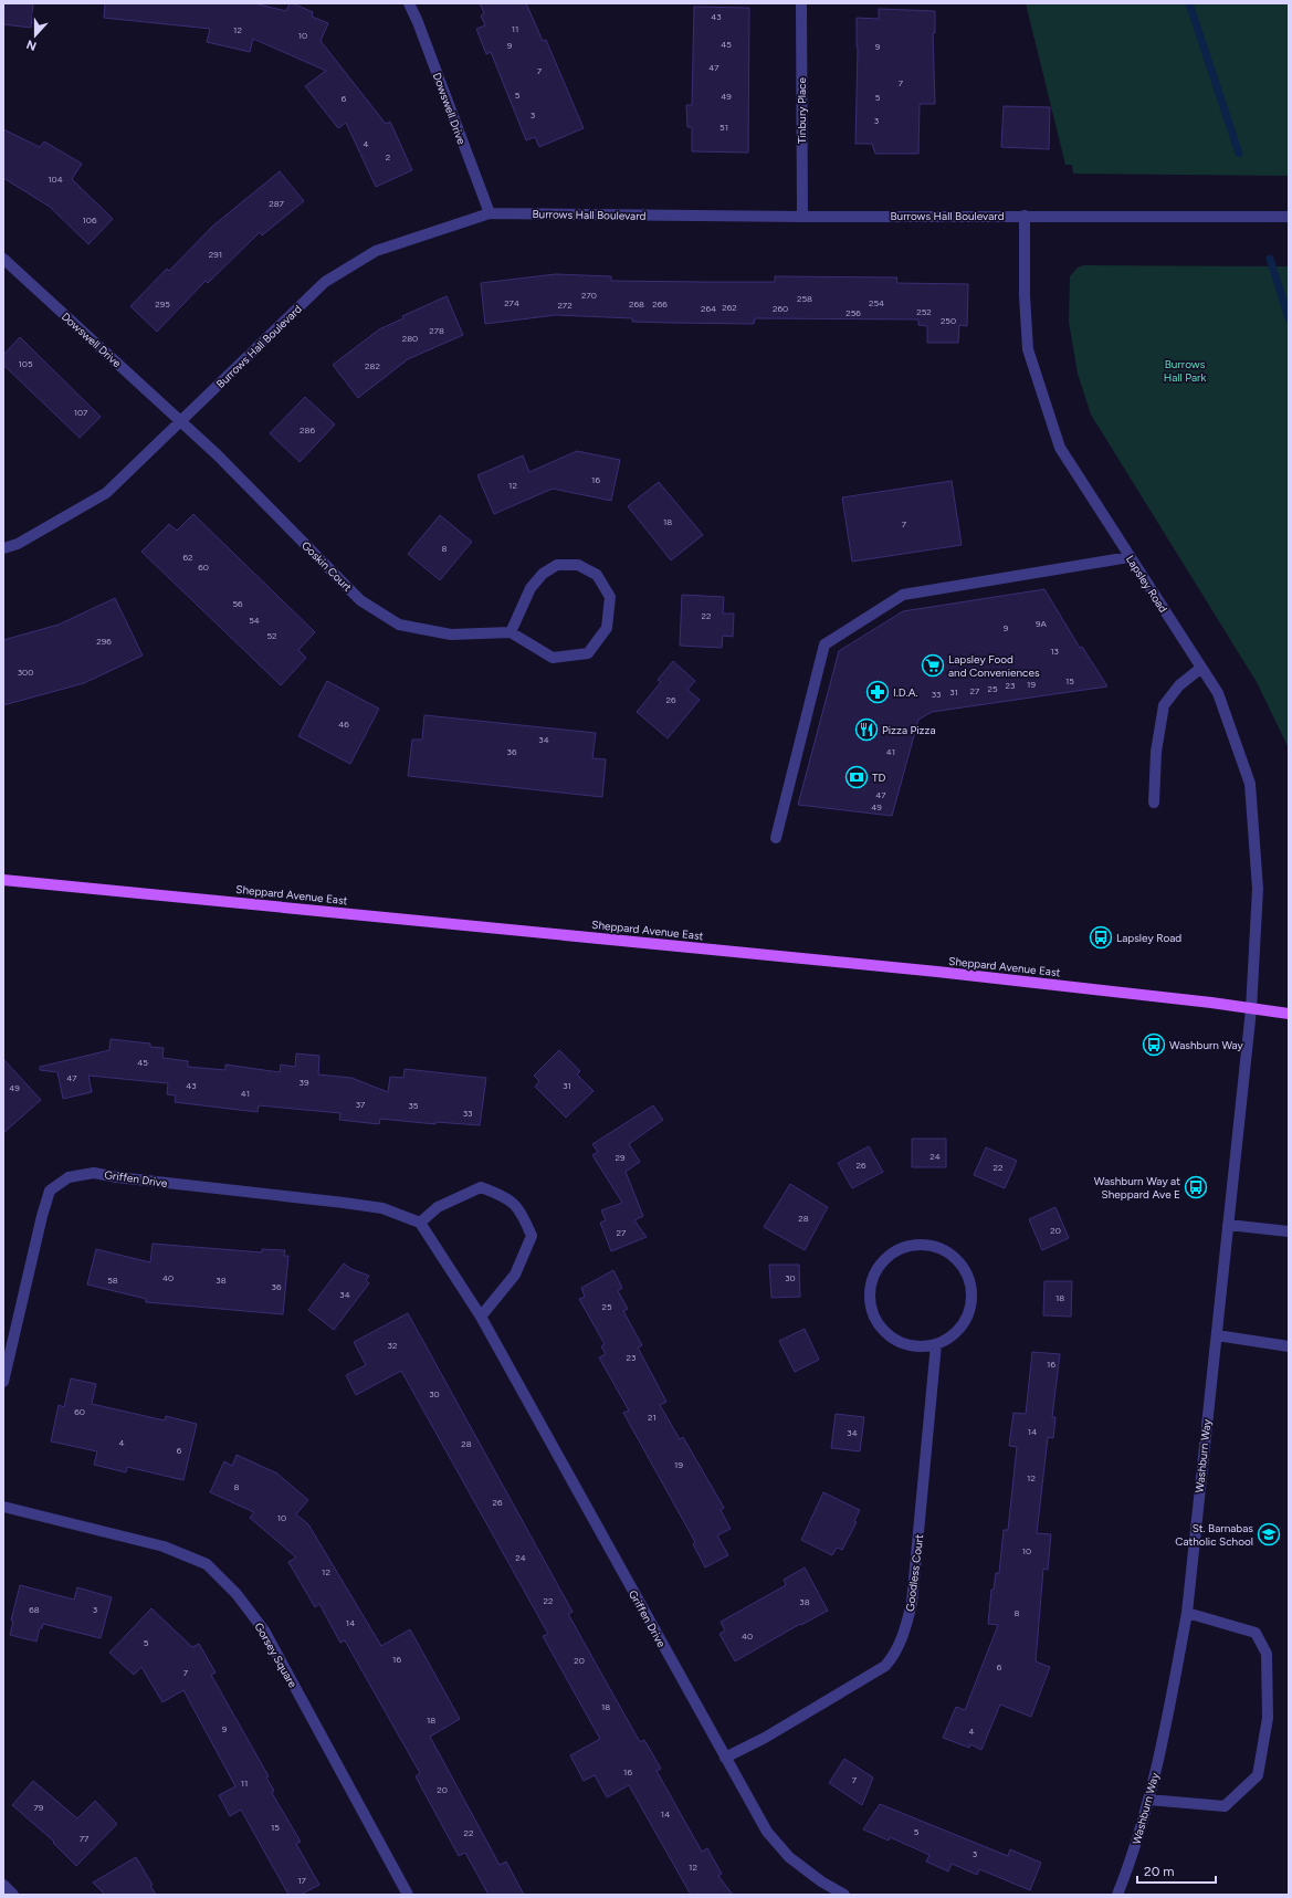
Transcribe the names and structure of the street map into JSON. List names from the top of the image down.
{
  "streets": {
    "main road": ["Sheppard Avenue East"],
    "street": [
      "Dowswell Drive",
      "Tinbury Place",
      "Burrows Hall Boulevard",
      "Goskin Court",
      "Lapsley Road",
      "Griffen Drive",
      "Washburn Way",
      "Goodless Court",
      "Gorsey Square"
    ]
  },
  "crossings": [
    ["Dowswell Drive", "Burrows Hall Boulevard"],
    ["Dowswell Drive", "Goskin Court"],
    ["Tinbury Place", "Burrows Hall Boulevard"],
    ["Burrows Hall Boulevard", "Goskin Court"],
    ["Burrows Hall Boulevard", "Lapsley Road"],
    ["Lapsley Road", "Sheppard Avenue East"],
    ["Lapsley Road", "Washburn Way"],
    ["Sheppard Avenue East", "Washburn Way"],
    ["Griffen Drive", "Goodless Court"]
  ],
  "parks": ["Burrows Hall Park"],
  "places": {
    "supermarket": ["Lapsley Food and Conveniences"],
    "pharmacy": ["I.D.A."],
    "restaurant": ["Pizza Pizza"],
    "bank": ["TD"],
    "bus stop": ["Lapsley Road", "Washburn Way", "Washburn Way at Sheppard Ave E"],
    "school or university": ["St. Barnabas Catholic School"]
  },
  "house_numbers": [
    "43",
    "11",
    "12",
    "10",
    "45",
    "9",
    "9",
    "47",
    "7",
    "7",
    "5",
    "49",
    "5",
    "6",
    "3",
    "3",
    "51",
    "4",
    "2",
    "104",
    "287",
    "106",
    "291",
    "270",
    "258",
    "274",
    "254",
    "295",
    "268",
    "266",
    "272",
    "262",
    "264",
    "260",
    "252",
    "256",
    "250",
    "278",
    "280",
    "105",
    "282",
    "107",
    "286",
    "16",
    "12",
    "18",
    "7",
    "8",
    "62",
    "60",
    "56",
    "22",
    "54",
    "9A",
    "9",
    "52",
    "296",
    "13",
    "300",
    "15",
    "19",
    "23",
    "25",
    "27",
    "31",
    "33",
    "26",
    "46",
    "34",
    "36",
    "41",
    "47",
    "49",
    "45",
    "47",
    "39",
    "43",
    "31",
    "49",
    "41",
    "37",
    "35",
    "33",
    "24",
    "29",
    "26",
    "22",
    "28",
    "20",
    "27",
    "40",
    "30",
    "58",
    "38",
    "36",
    "34",
    "18",
    "25",
    "32",
    "23",
    "16",
    "30",
    "60",
    "21",
    "14",
    "34",
    "4",
    "28",
    "6",
    "19",
    "12",
    "8",
    "26",
    "10",
    "10",
    "24",
    "12",
    "22",
    "38",
    "68",
    "3",
    "8",
    "14",
    "40",
    "5",
    "16",
    "20",
    "6",
    "7",
    "18",
    "18",
    "9",
    "4",
    "16",
    "7",
    "11",
    "20",
    "79",
    "14",
    "15",
    "5",
    "22",
    "77",
    "3",
    "12",
    "17"
  ],
  "scale_bar": "20 m",
  "north": "bottom"
}
